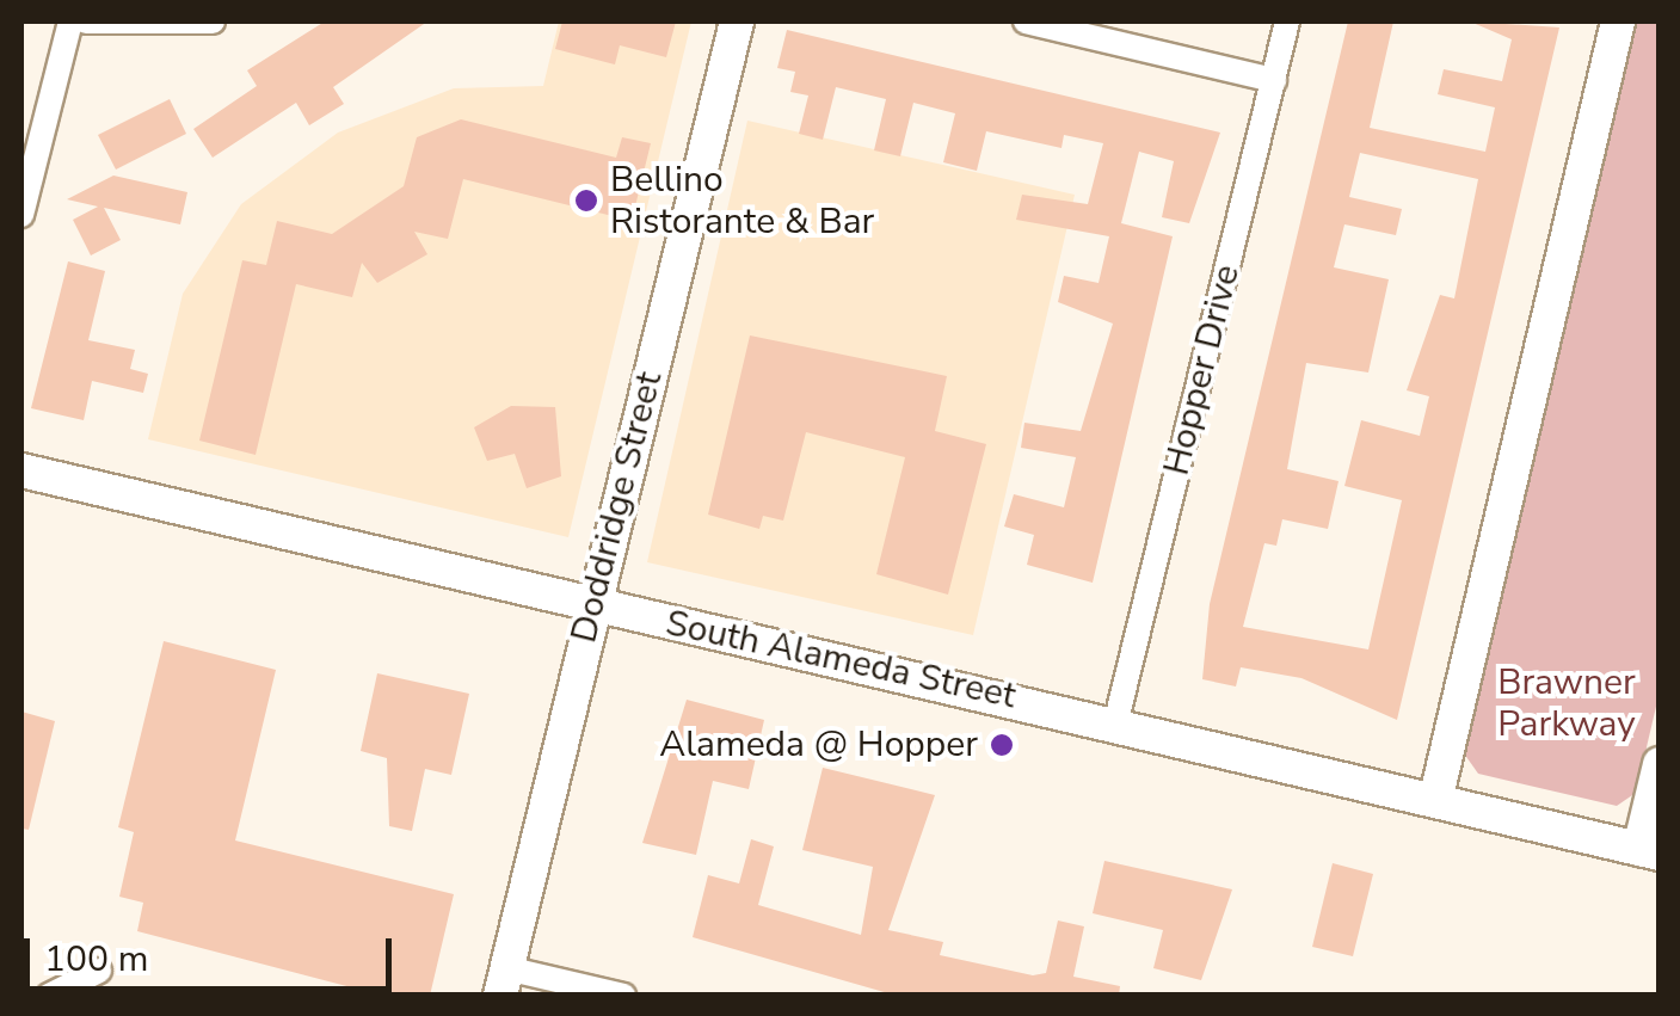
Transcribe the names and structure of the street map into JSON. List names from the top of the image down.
{
  "streets": {
    "main road": ["Doddridge Street", "South Alameda Street"],
    "street": ["Hopper Drive"]
  },
  "crossings": [
    ["Hopper Drive", "South Alameda Street"],
    ["Doddridge Street", "South Alameda Street"]
  ],
  "parks": ["Brawner Parkway"],
  "places": ["Bellino Ristorante & Bar", "Alameda @ Hopper"],
  "scale_bar": "100 m"
}
